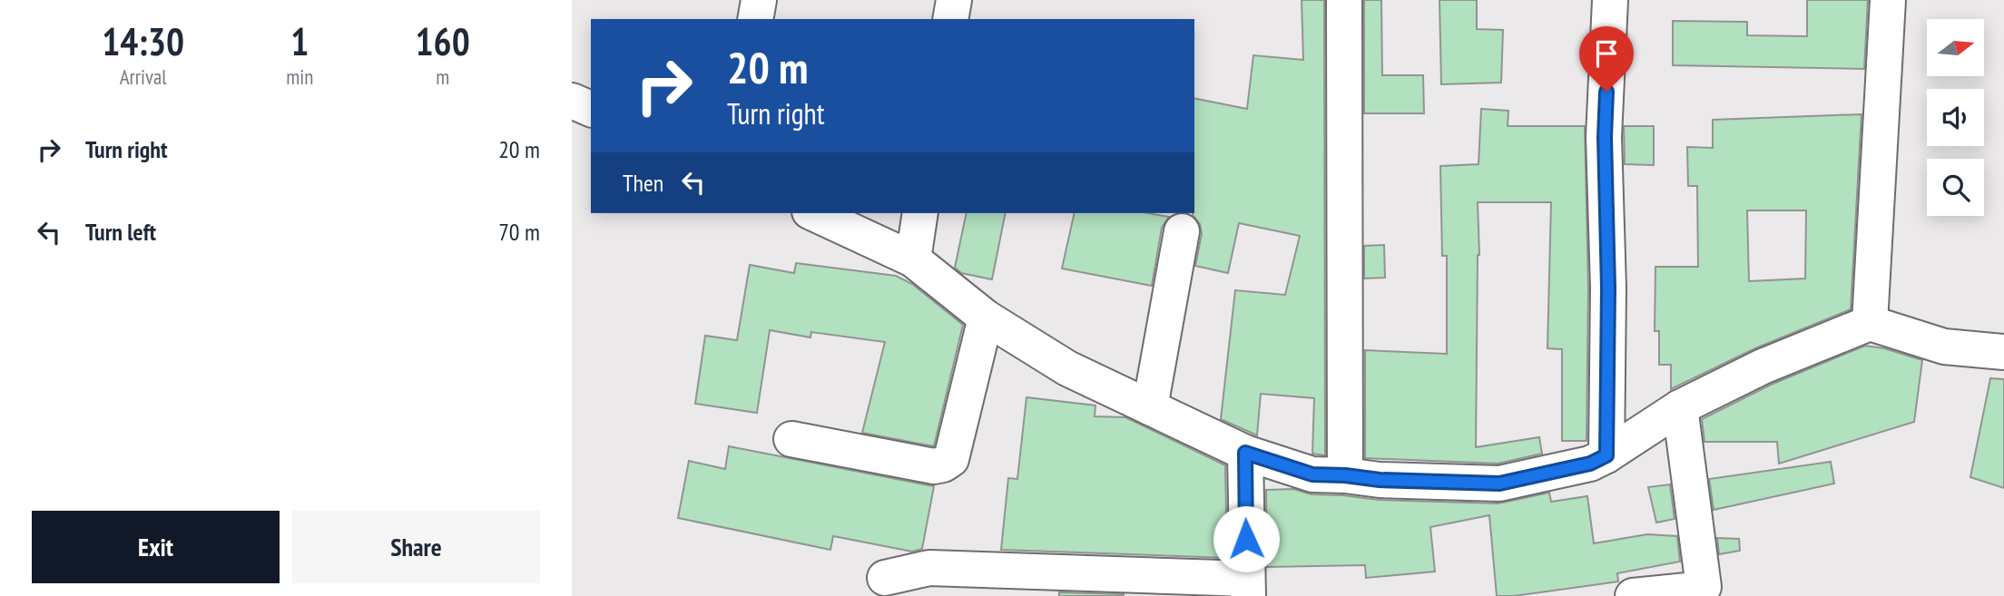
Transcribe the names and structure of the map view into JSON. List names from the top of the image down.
{
  "north": "right",
  "page": {
    "eta": [
      "14:30",
      "Arrival",
      "1",
      "min",
      "160",
      "m"
    ],
    "turn": ["20 m", "Turn right"],
    "list": [
      {
        "name": "Turn right",
        "value": "20 m"
      },
      {
        "name": "Turn left",
        "value": "70 m"
      }
    ],
    "then": "Then",
    "buttons": ["Exit", "Share"]
  }
}
